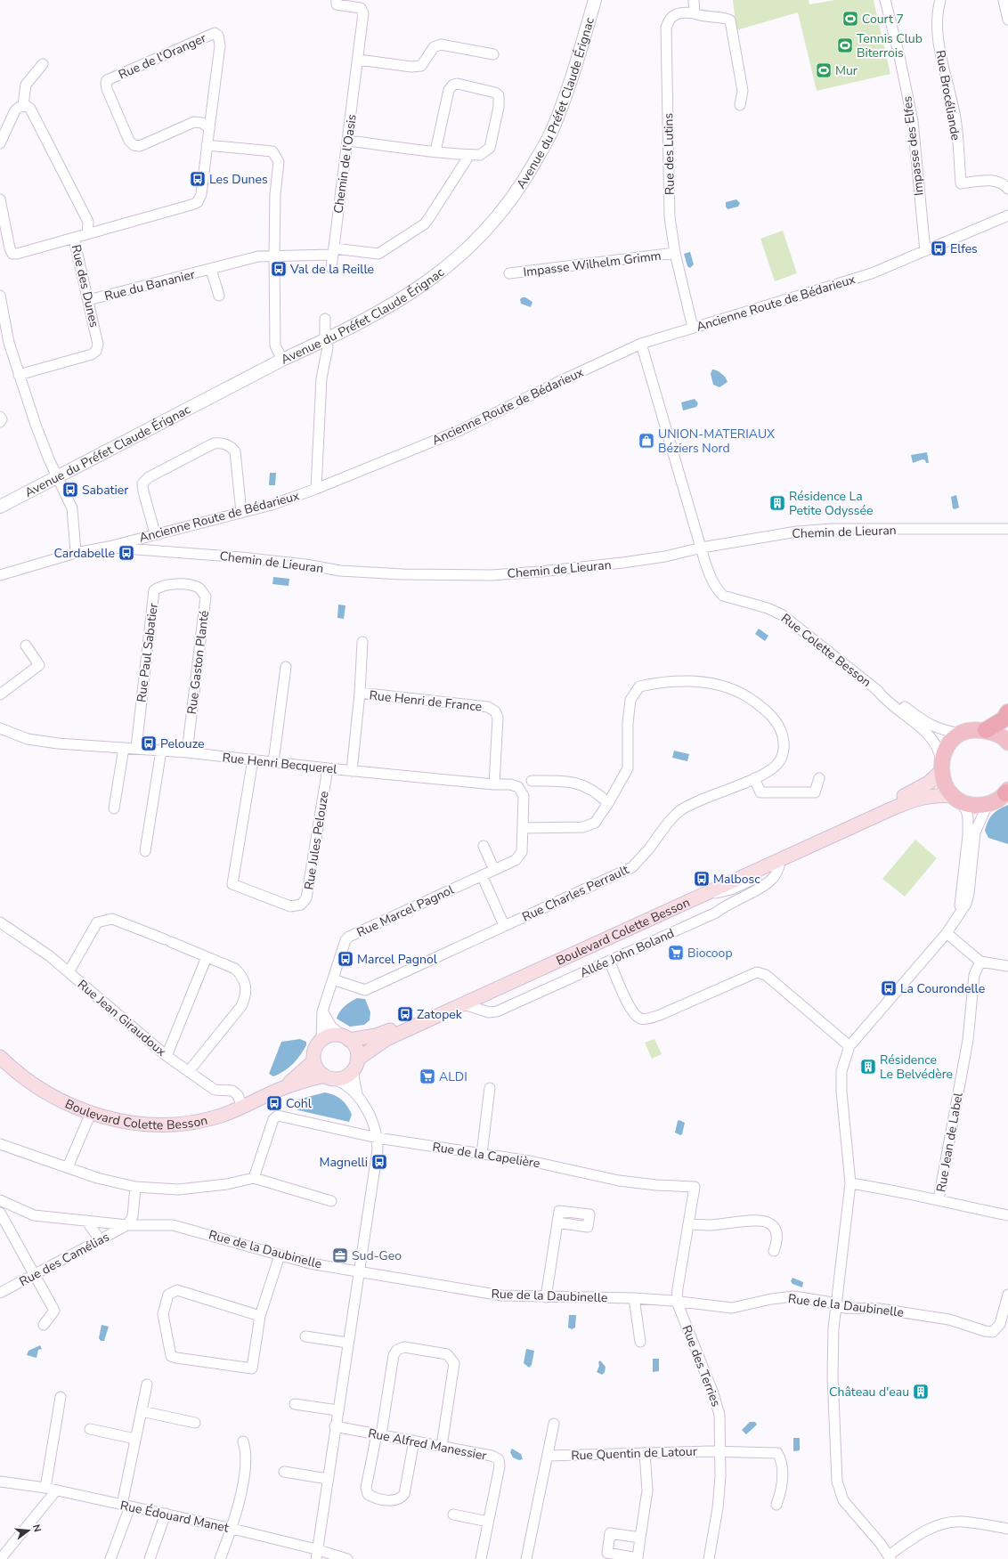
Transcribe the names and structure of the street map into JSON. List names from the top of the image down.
{
  "streets": {
    "main road": ["Boulevard Colette Besson"],
    "street": [
      "Rue de l'Oranger",
      "Rue Brocéliande",
      "Avenue du Préfet Claude Érignac",
      "Impasse des Elfes",
      "Rue des Lutins",
      "Chemin de l'Oasis",
      "Impasse Wilhelm Grimm",
      "Rue du Bananier",
      "Rue des Dunes",
      "Ancienne Route de Bédarieux",
      "Chemin de Lieuran",
      "Rue Colette Besson",
      "Rue Paul Sabatier",
      "Rue Gaston Planté",
      "Rue Henri de France",
      "Rue Henri Becquerel",
      "Rue Jules Pelouze",
      "Rue Charles Perrault",
      "Rue Marcel Pagnol",
      "Allée John Boland",
      "Rue Jean Giraudoux",
      "Rue Jean de Label",
      "Rue de la Capelière",
      "Rue de la Daubinelle",
      "Rue des Camélias",
      "Rue des Terries",
      "Rue Alfred Manessier",
      "Rue Quentin de Latour",
      "Rue Édouard Manet"
    ]
  },
  "crossings": [
    ["Rue de l'Oranger", "Rue des Dunes"],
    ["Impasse des Elfes", "Ancienne Route de Bédarieux"],
    ["Rue des Lutins", "Impasse Wilhelm Grimm"],
    ["Rue des Lutins", "Ancienne Route de Bédarieux"],
    ["Chemin de l'Oasis", "Rue du Bananier"],
    ["Rue du Bananier", "Rue des Dunes"],
    ["Ancienne Route de Bédarieux", "Chemin de Lieuran"],
    ["Ancienne Route de Bédarieux", "Rue Colette Besson"],
    ["Chemin de Lieuran", "Rue Colette Besson"],
    ["Rue Colette Besson", "Boulevard Colette Besson"],
    ["Rue Paul Sabatier", "Rue Gaston Planté"],
    ["Rue Paul Sabatier", "Rue Henri Becquerel"],
    ["Rue Gaston Planté", "Rue Henri Becquerel"],
    ["Rue Henri de France", "Rue Henri Becquerel"],
    ["Rue Henri Becquerel", "Rue Jules Pelouze"],
    ["Rue Henri Becquerel", "Rue Charles Perrault"],
    ["Rue Henri Becquerel", "Rue Marcel Pagnol"],
    ["Rue Charles Perrault", "Rue Marcel Pagnol"],
    ["Rue Marcel Pagnol", "Boulevard Colette Besson"],
    ["Boulevard Colette Besson", "Allée John Boland"],
    ["Boulevard Colette Besson", "Rue Jean Giraudoux"],
    ["Rue de la Daubinelle", "Rue des Camélias"],
    ["Rue de la Daubinelle", "Rue des Terries"],
    ["Rue des Terries", "Rue Quentin de Latour"]
  ],
  "places": {
    "sports": ["Court 7", "Tennis Club Biterrois", "Mur"],
    "bus stop": [
      "Les Dunes",
      "Elfes",
      "Val de la Reille",
      "Sabatier",
      "Cardabelle",
      "Pelouze",
      "Malbosc",
      "Marcel Pagnol",
      "La Courondelle",
      "Zatopek",
      "Cohl",
      "Magnelli"
    ],
    "shop": ["UNION-MATERIAUX Béziers Nord"],
    "building": ["Résidence La Petite Odyssée", "Résidence Le Belvédère", "Château d'eau"],
    "supermarket": ["Biocoop", "ALDI"],
    "office": ["Sud-Geo"]
  },
  "north": "right"
}
